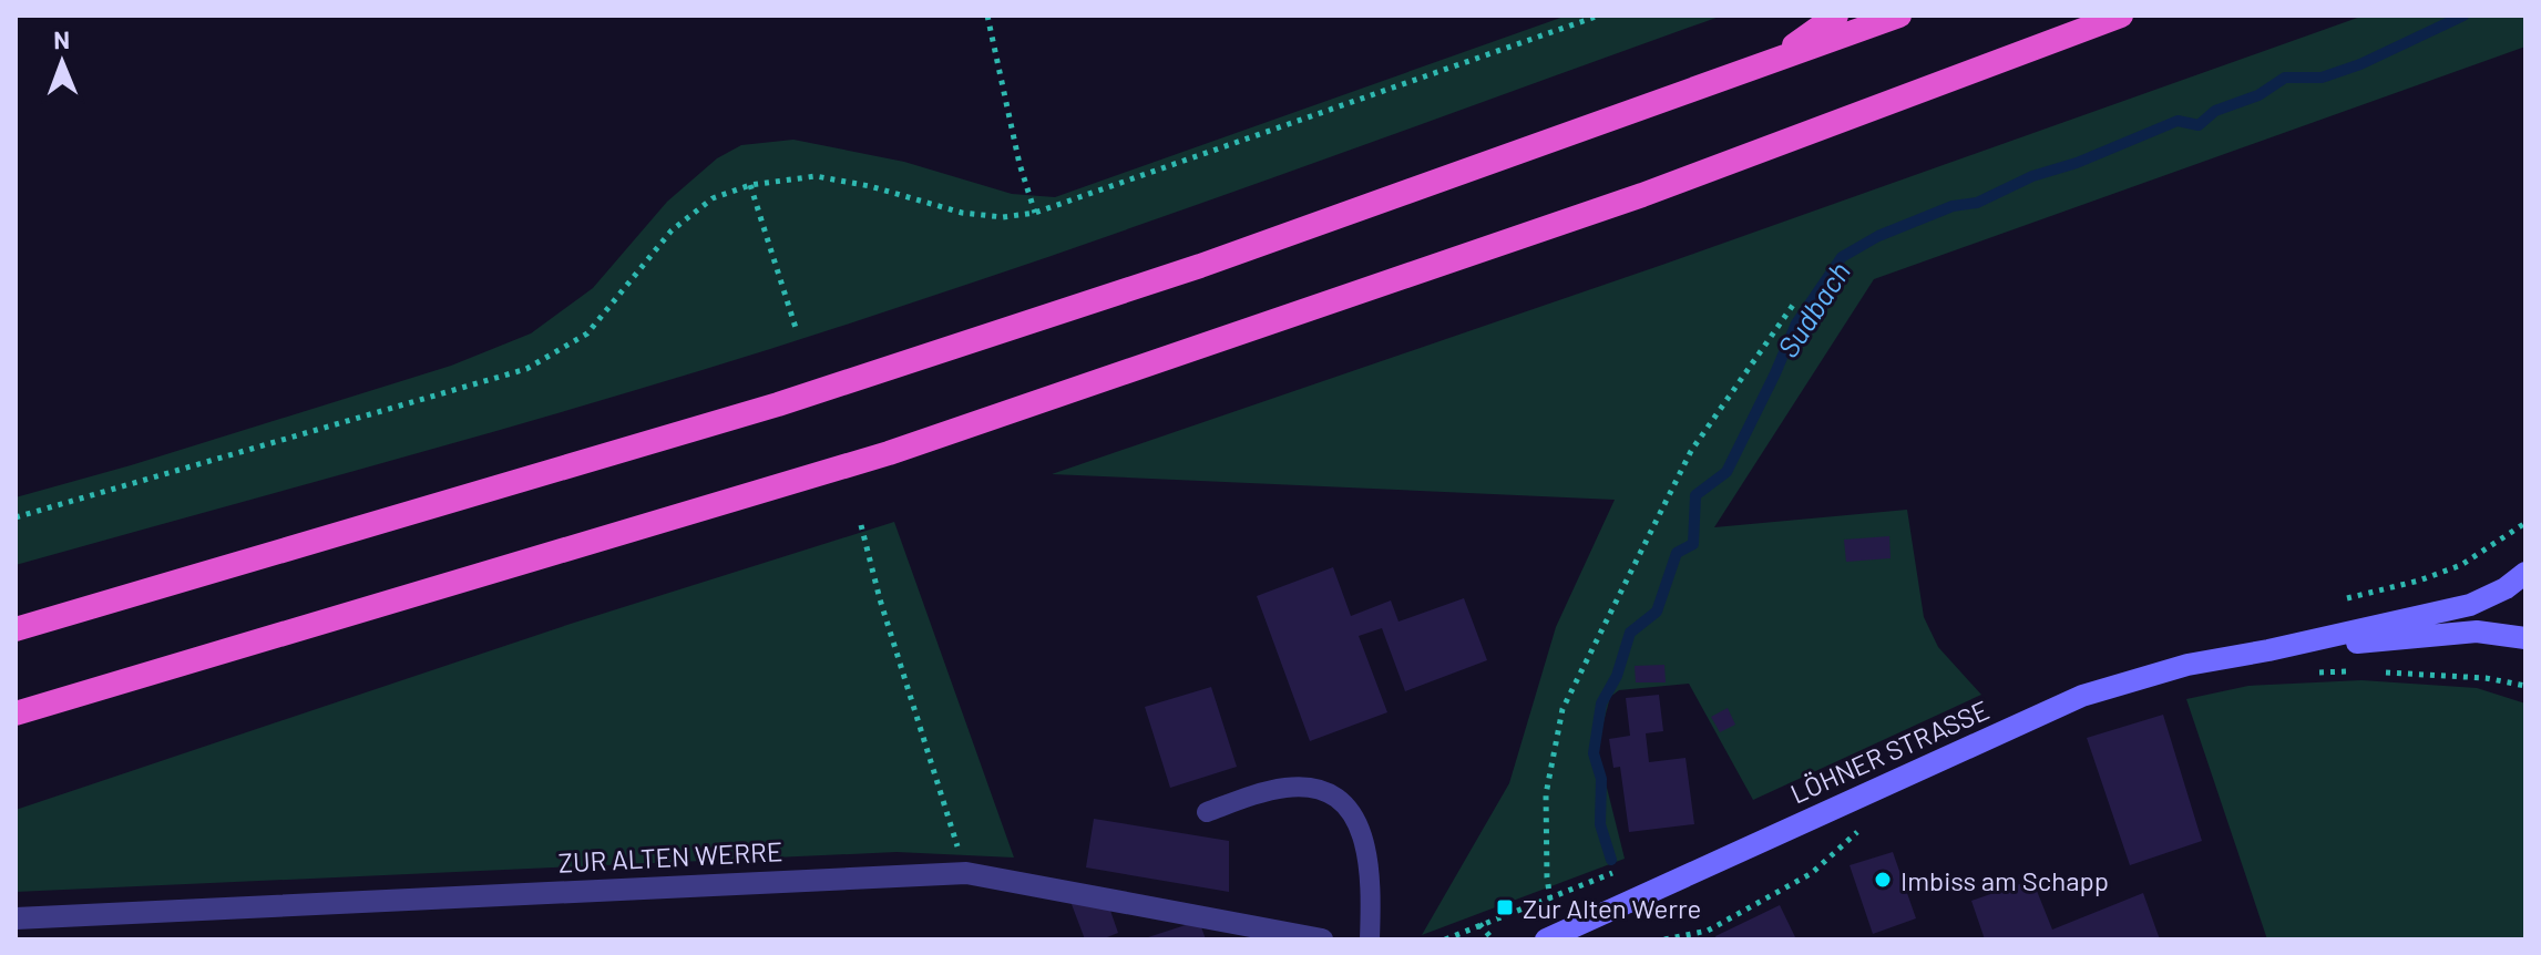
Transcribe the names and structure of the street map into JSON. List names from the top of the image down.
{
  "streets": {
    "main road": ["LÖHNER STRASSE"],
    "street": ["ZUR ALTEN WERRE"]
  },
  "water": ["Sudbach"],
  "places": {
    "other": ["Imbiss am Schapp"],
    "transit": ["Zur Alten Werre"]
  },
  "north": "top"
}
